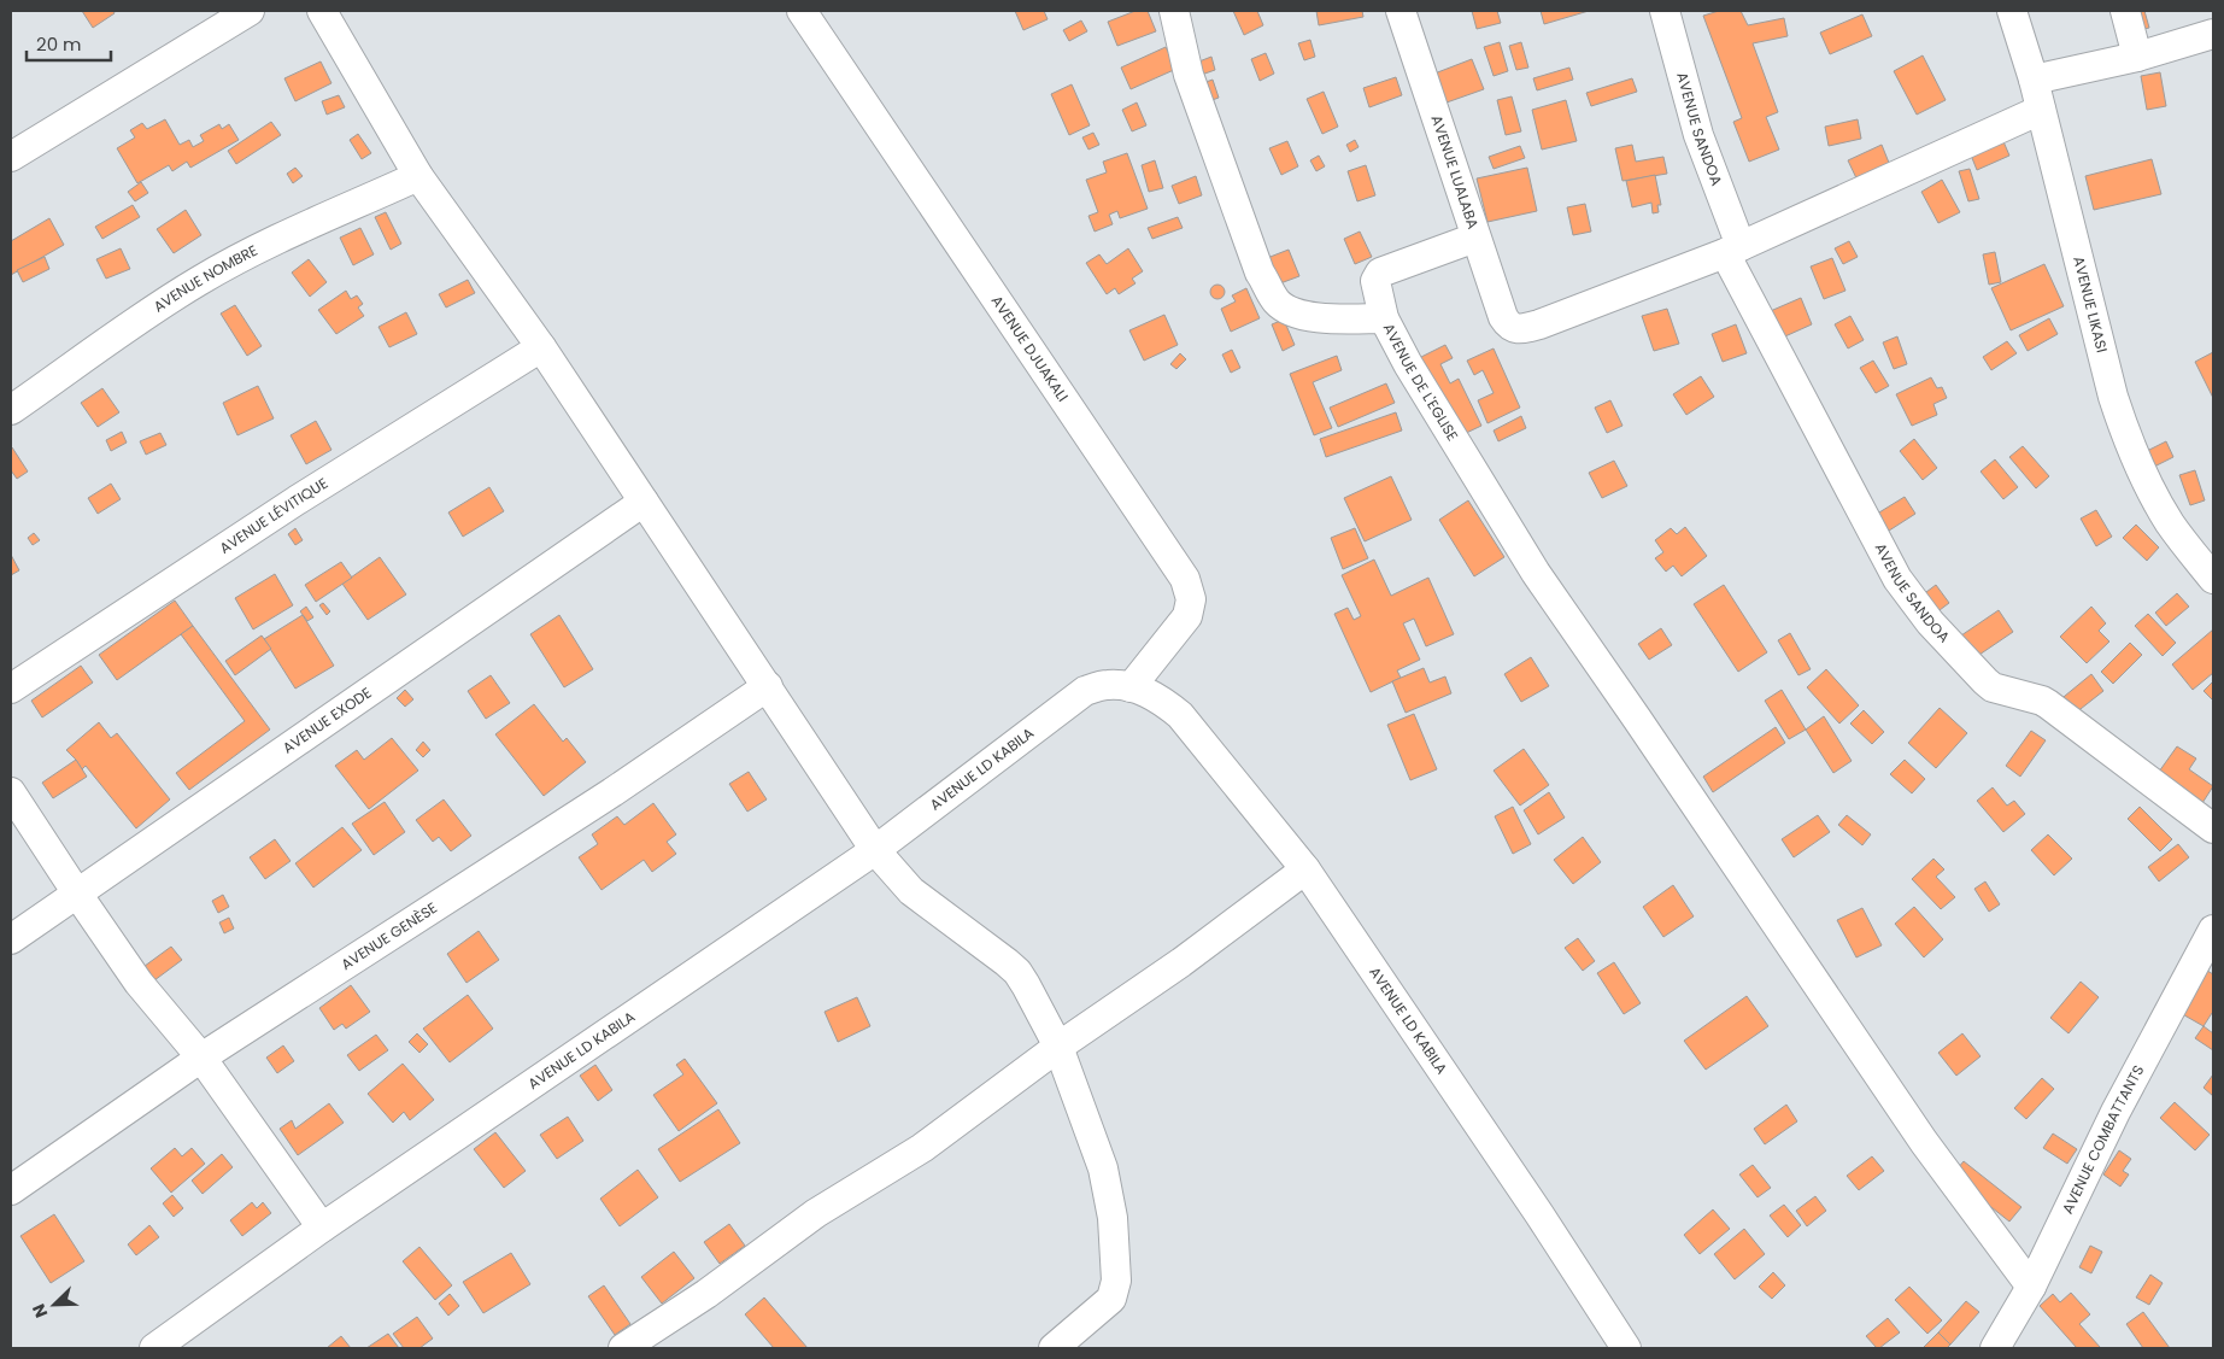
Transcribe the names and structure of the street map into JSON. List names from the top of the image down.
{
  "streets": {
    "street": [
      "AVENUE SANDOA",
      "AVENUE LUALABA",
      "AVENUE NOMBRE",
      "AVENUE LIKASI",
      "AVENUE DJUAKALI",
      "AVENUE DE L'EGLISE",
      "AVENUE LÉVITIQUE",
      "AVENUE EXODE",
      "AVENUE LD KABILA",
      "AVENUE GENÈSE",
      "AVENUE COMBATTANTS"
    ]
  },
  "crossings": [
    ["AVENUE SANDOA", "AVENUE LUALABA"],
    ["AVENUE LUALABA", "AVENUE DE L'EGLISE"],
    ["AVENUE DJUAKALI", "AVENUE LD KABILA"],
    ["AVENUE DE L'EGLISE", "AVENUE COMBATTANTS"]
  ],
  "scale_bar": "20 m",
  "north": "bottom left"
}
